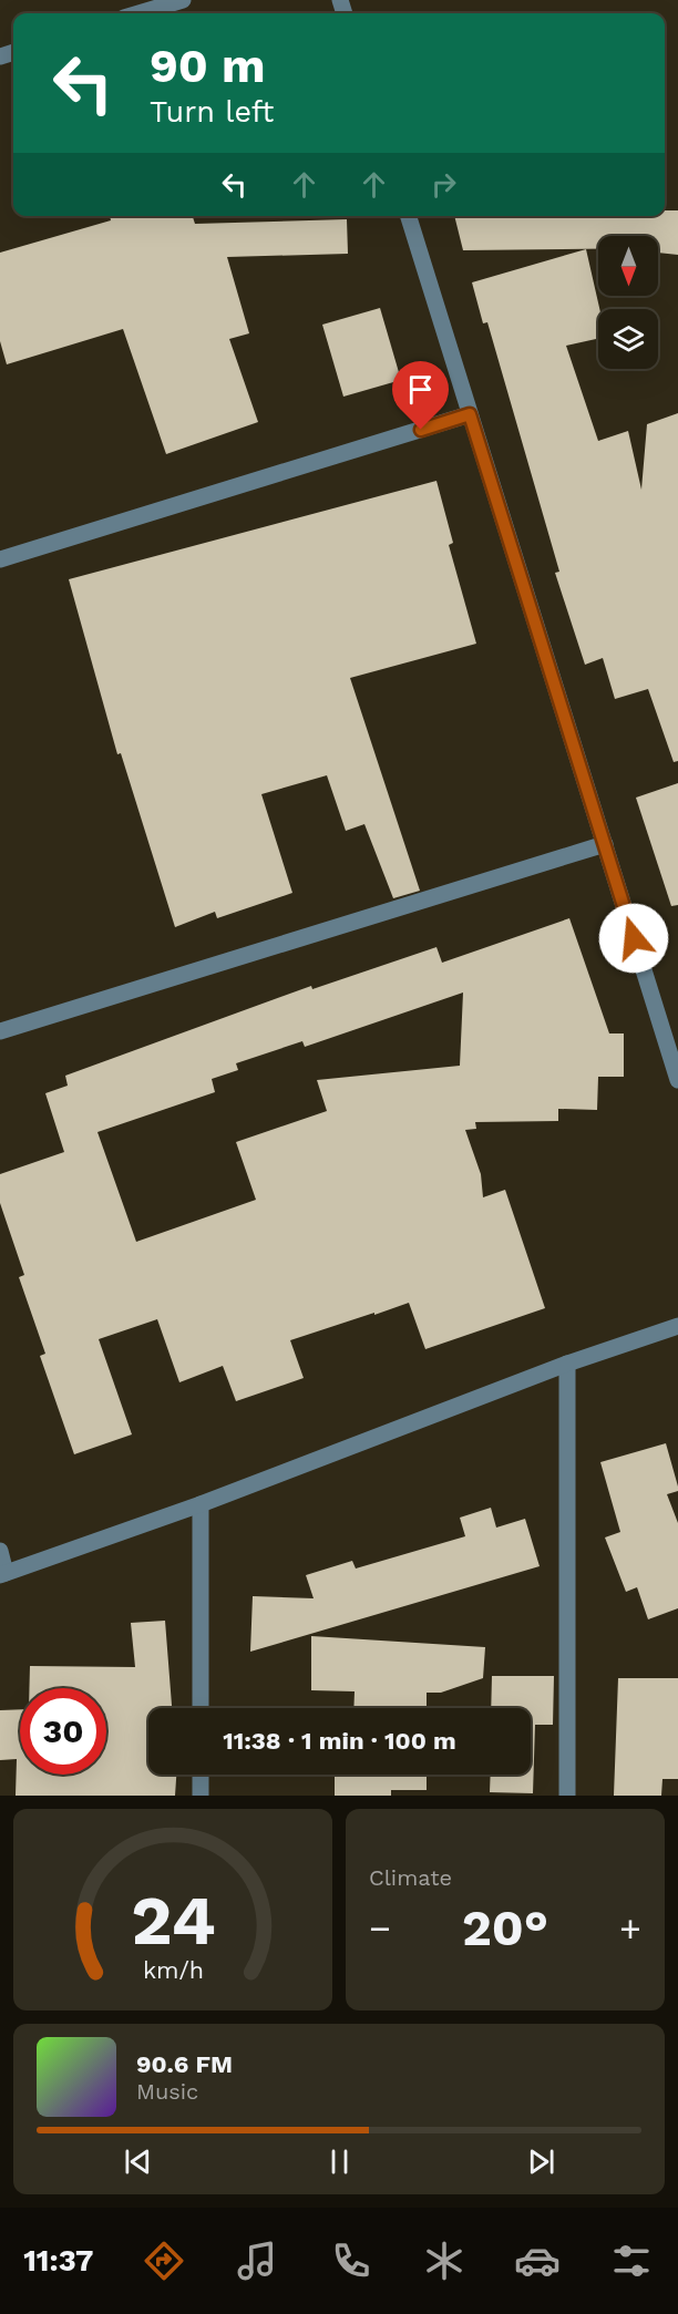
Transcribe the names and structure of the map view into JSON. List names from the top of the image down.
{
  "north": "bottom",
  "page": {
    "turn": ["90 m", "Turn left"],
    "limit": "30",
    "trip": "11:38 · 1 min · 100 m",
    "tile": "Climate",
    "heat": ["−", "20°", "+"],
    "song": ["90.6 FM", "Music"],
    "tabs": "11:37",
    "gauge": ["24", "km/h"]
  }
}
